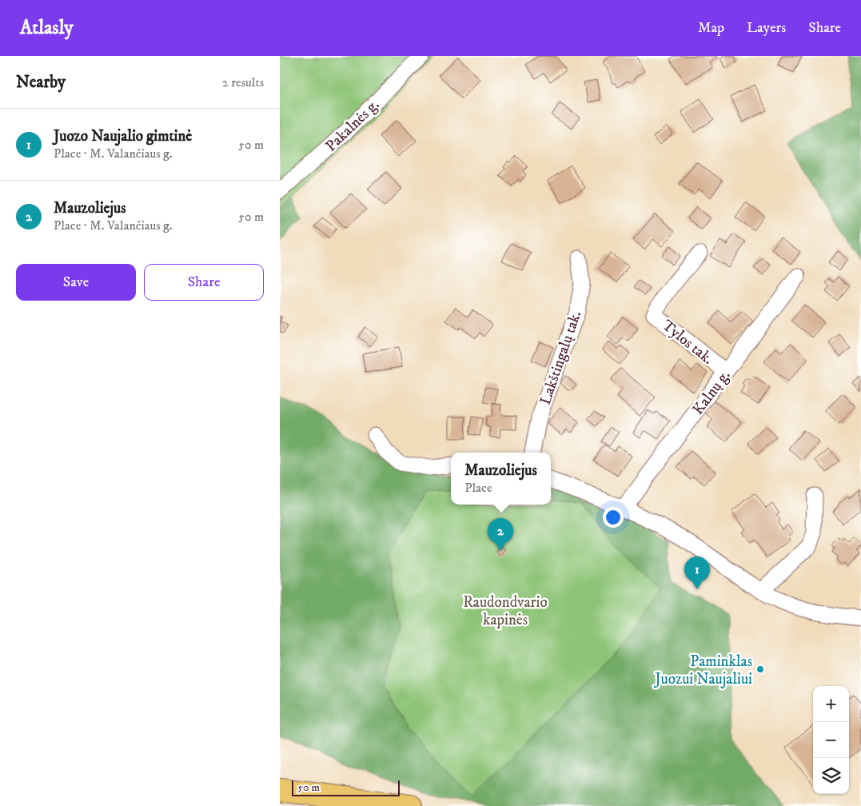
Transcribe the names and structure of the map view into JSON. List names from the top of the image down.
{
  "streets": {
    "street": [
      "Pakalnės g.",
      "Tylos tak.",
      "Lakštingalų tak.",
      "Kalnų g."
    ]
  },
  "crossings": [
    ["Tylos tak.", "Kalnų g."]
  ],
  "parks": ["Raudondvario kapinės"],
  "places": ["Paminklas Juozui Naujaliui"],
  "scale_bar": "50 m",
  "page": {
    "header": "Atlasly",
    "nav": ["Map", "Layers", "Share"],
    "heading": ["Nearby", "2 results"],
    "list": [
      {
        "mark": "1",
        "name": "Juozo Naujalio gimtinė",
        "note": "Place · M. Valančiaus g.",
        "value": "50 m"
      },
      {
        "mark": "2",
        "name": "Mauzoliejus",
        "note": "Place · M. Valančiaus g.",
        "value": "50 m"
      }
    ],
    "buttons": ["Save", "Share"],
    "popup": ["Mauzoliejus", "Place"],
    "pins": ["2", "1"],
    "map_buttons": ["+", "−"],
    "scale": "50 m"
  }
}
